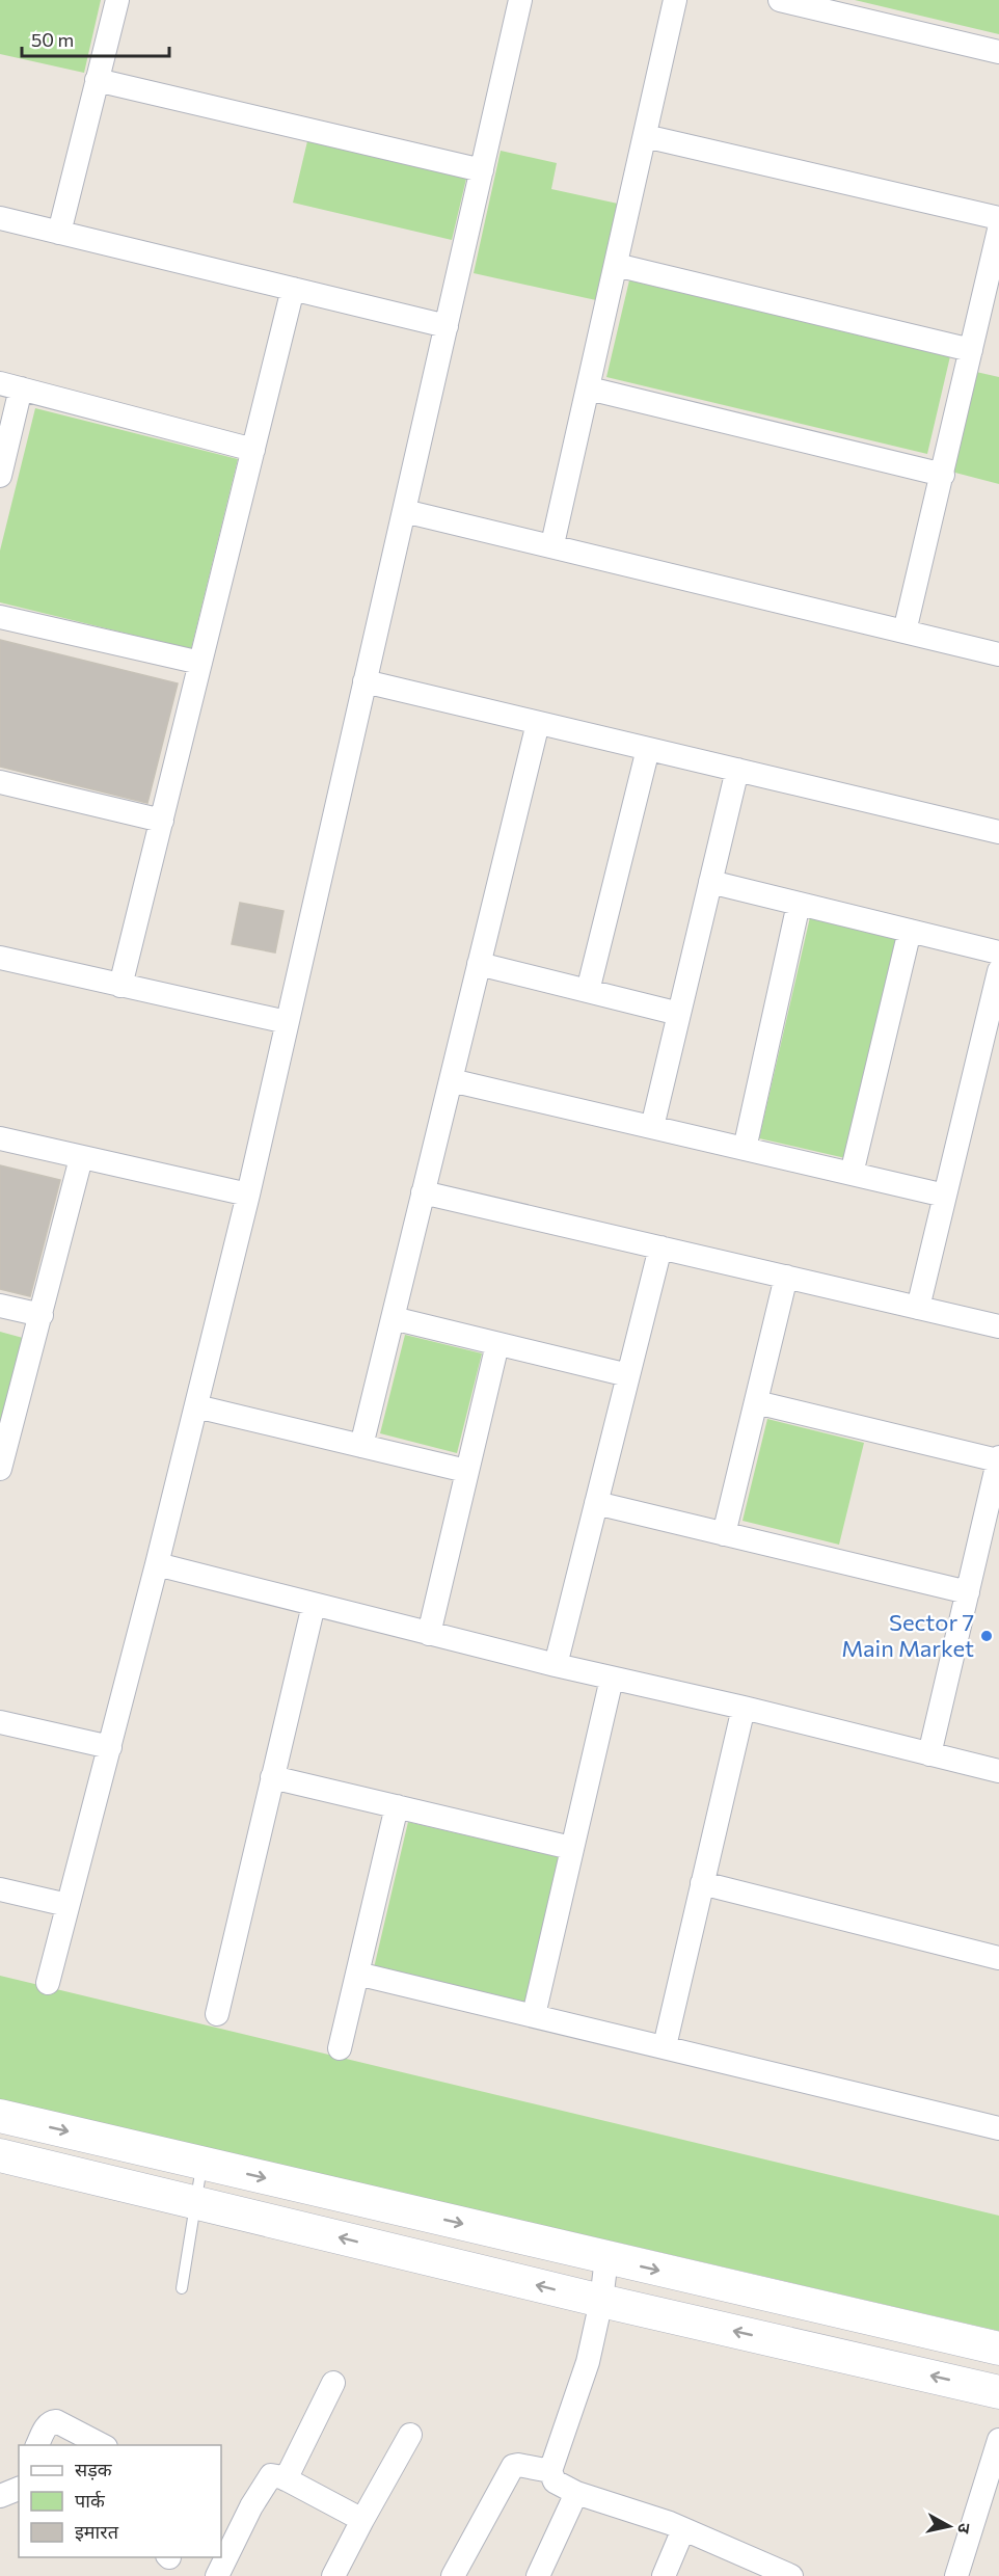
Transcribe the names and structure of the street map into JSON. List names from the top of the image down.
{
  "places": ["Sector 7 Main Market"],
  "legend": ["सड़क", "पार्क", "इमारत"],
  "scale_bar": "50 m",
  "north": "right"
}
